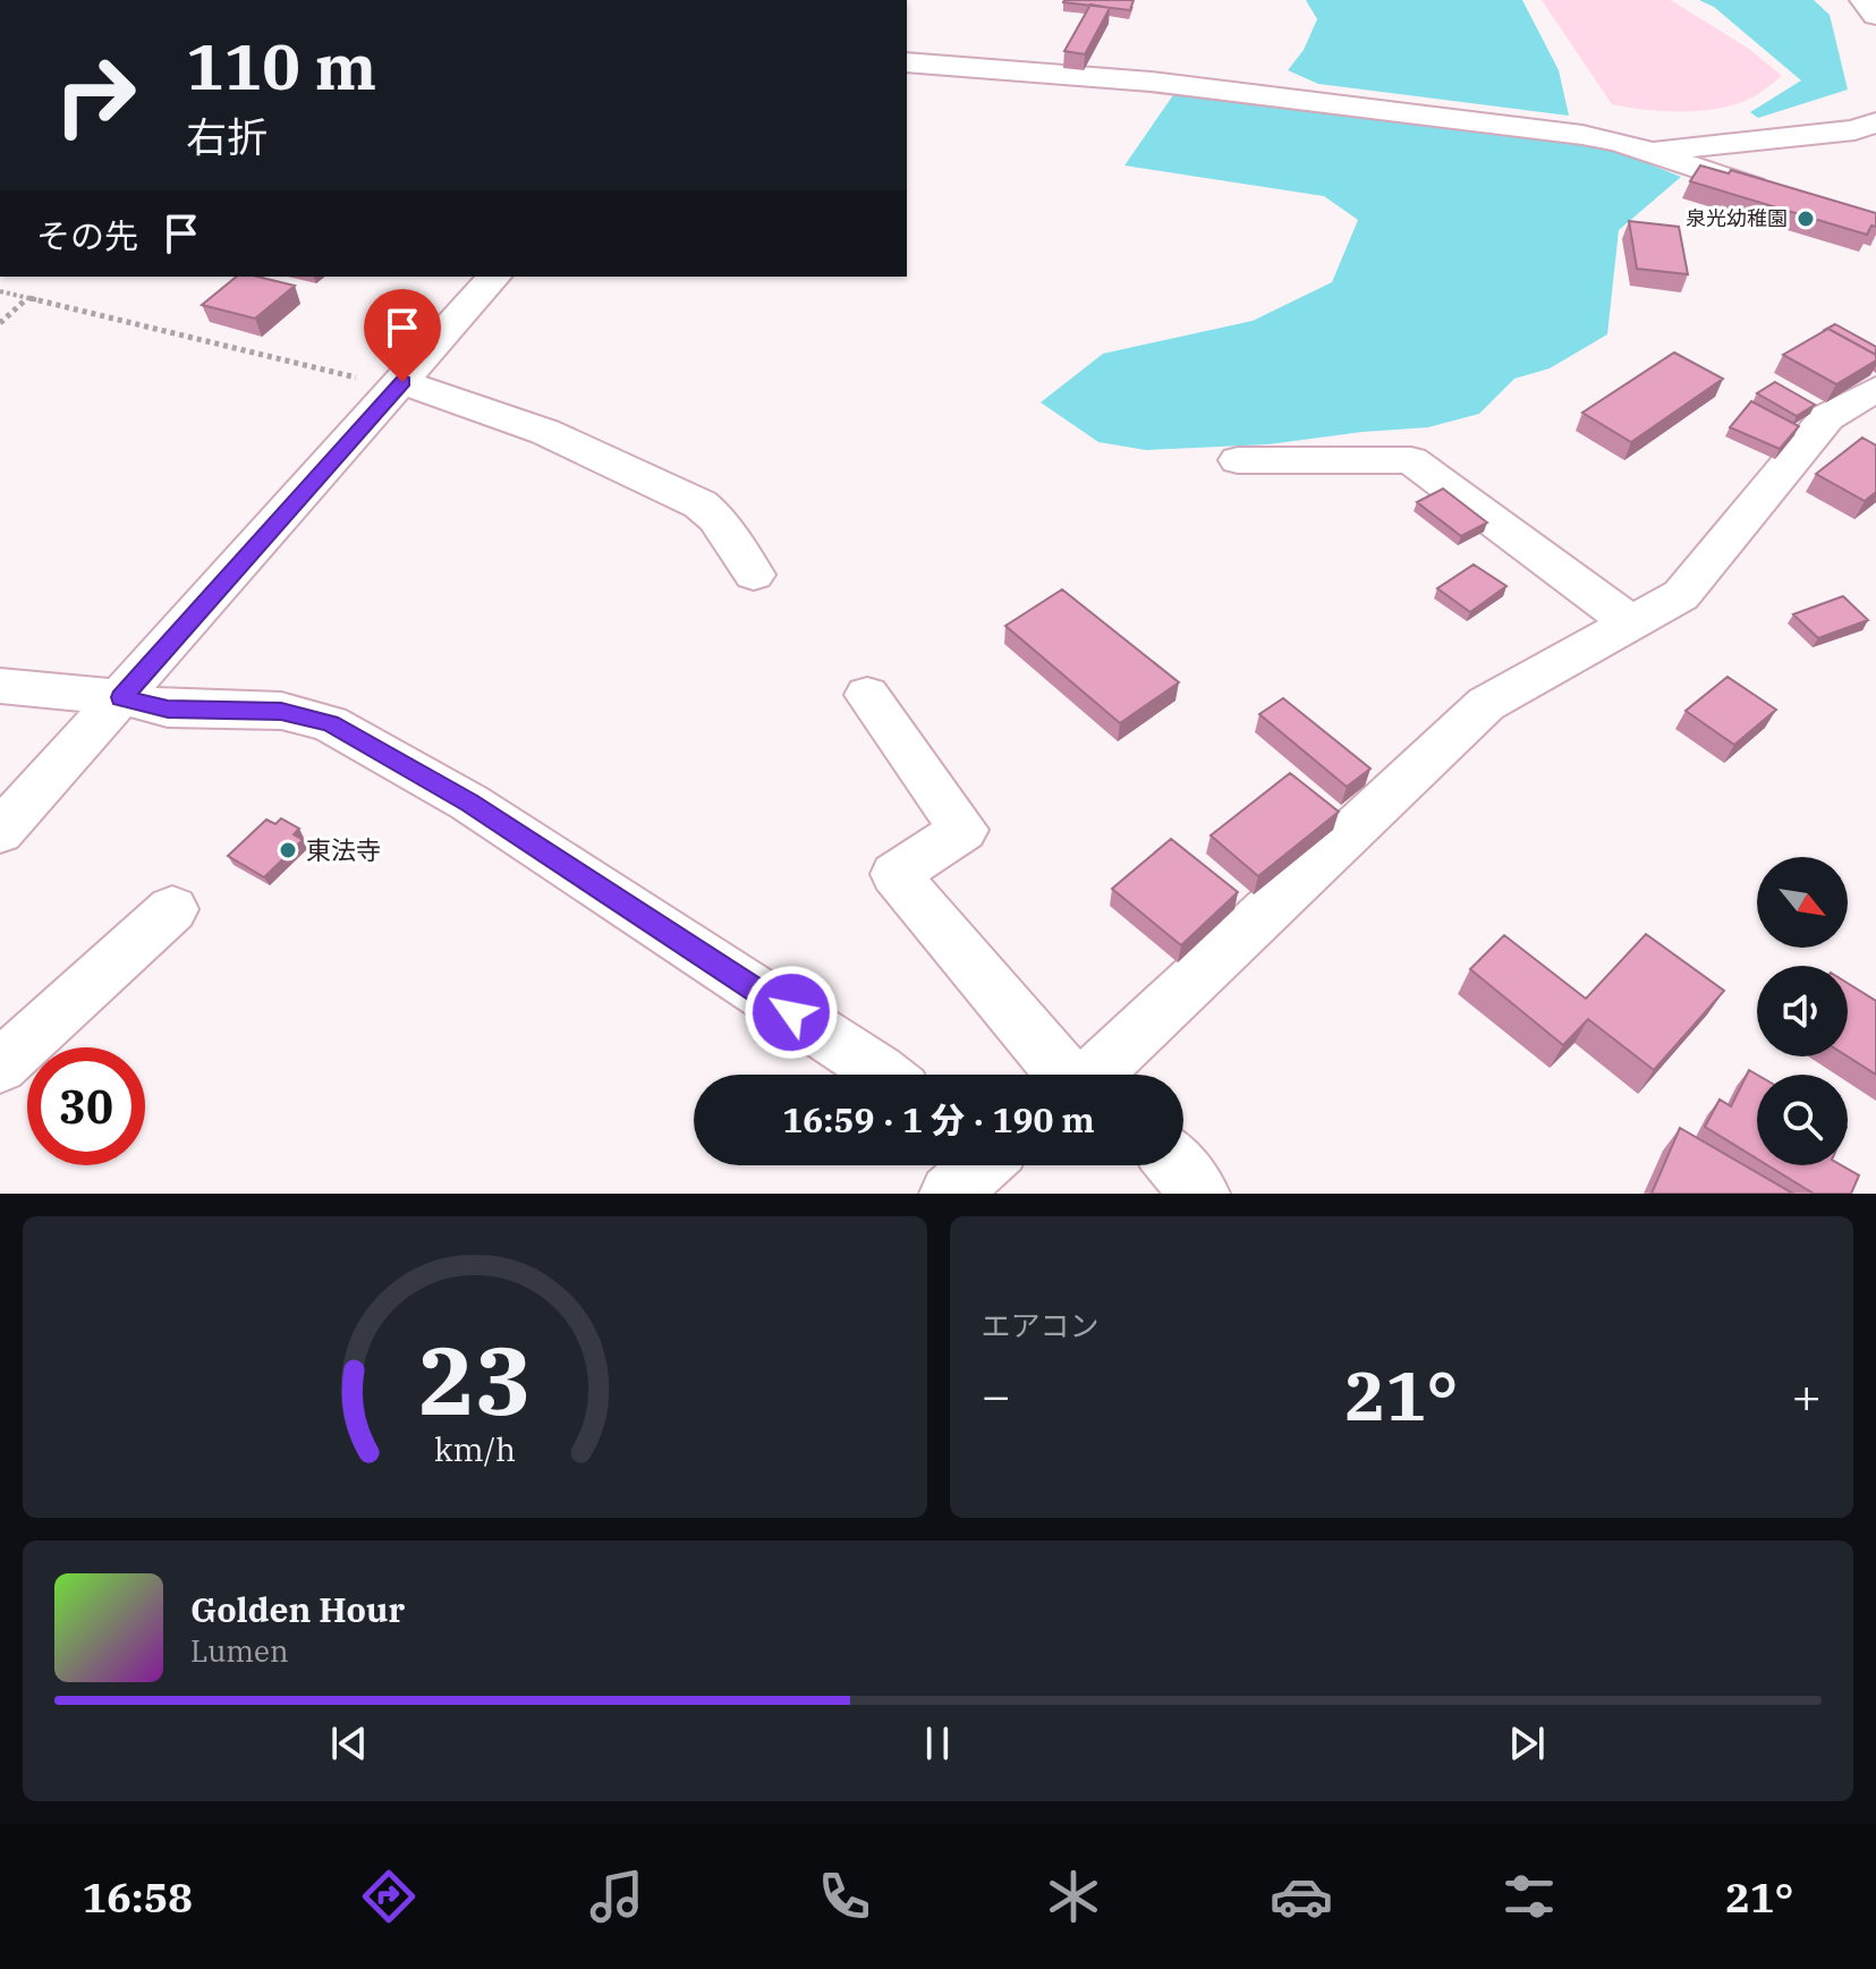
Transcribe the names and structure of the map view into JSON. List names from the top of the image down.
{
  "places": ["泉光幼稚園", "東法寺"],
  "north": "bottom right",
  "page": {
    "turn": ["110 m", "右折"],
    "then": "その先",
    "limit": "30",
    "trip": "16:59 · 1 分 · 190 m",
    "tile": "エアコン",
    "heat": ["−", "21°", "+"],
    "song": ["Golden Hour", "Lumen"],
    "tabs": ["16:58", "21°"],
    "gauge": ["23", "km/h"]
  }
}
